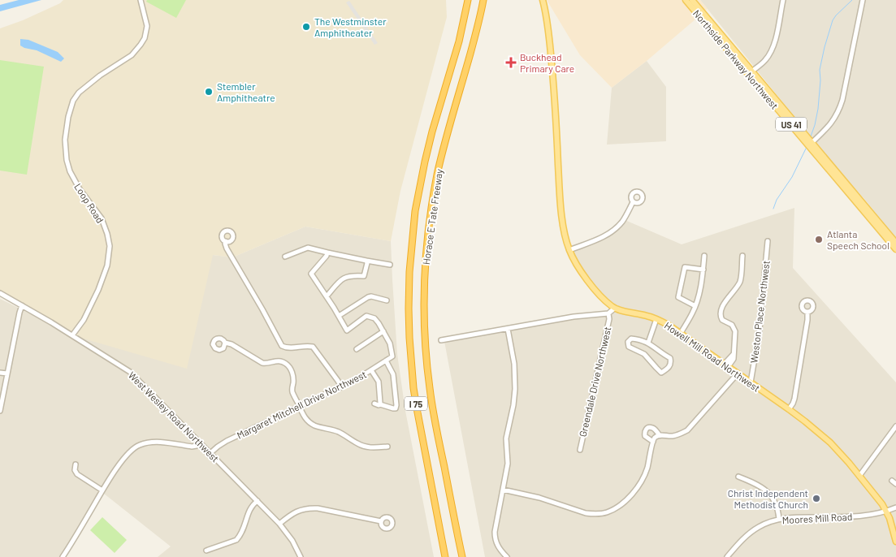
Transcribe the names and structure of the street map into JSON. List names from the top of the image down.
{
  "streets": {
    "highway": ["Horace E Tate Freeway", "I 75"],
    "main road": ["Northside Parkway Northwest", "US 41", "Howell Mill Road Northwest"],
    "street": [
      "Loop Road",
      "Weston Place Northwest",
      "Greendale Drive Northwest",
      "Margaret Mitchell Drive Northwest",
      "West Wesley Road Northwest",
      "Moores Mill Road"
    ]
  },
  "crossings": [
    ["Loop Road", "West Wesley Road Northwest"],
    ["Weston Place Northwest", "Howell Mill Road Northwest"],
    ["Howell Mill Road Northwest", "Moores Mill Road"],
    ["Margaret Mitchell Drive Northwest", "West Wesley Road Northwest"]
  ],
  "places": {
    "other": [
      "The Westminster Amphitheater",
      "Stembler Amphitheatre",
      "Atlanta Speech School",
      "Christ Independent Methodist Church"
    ],
    "health": ["Buckhead Primary Care"]
  }
}
